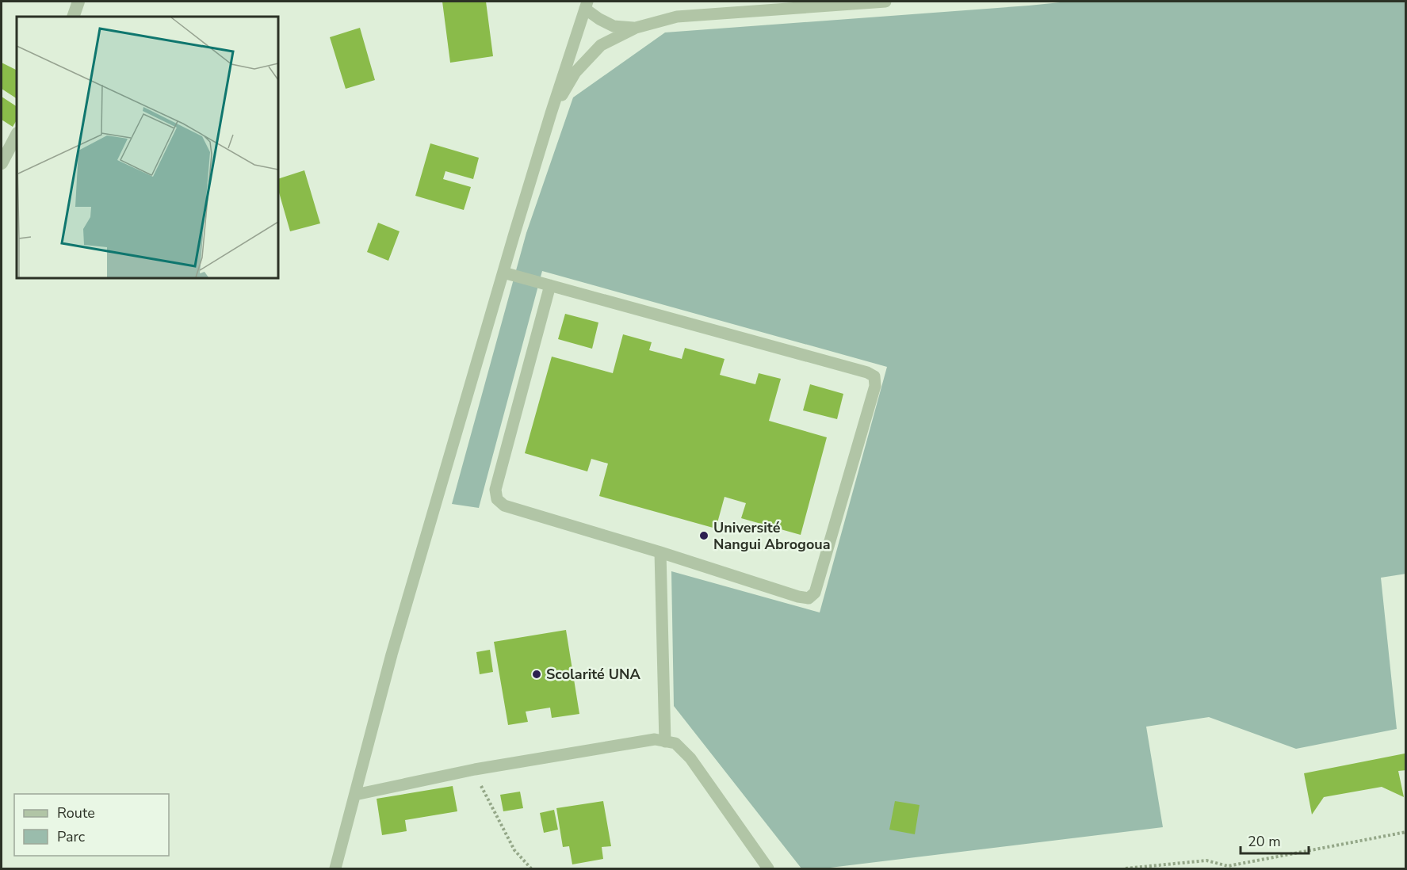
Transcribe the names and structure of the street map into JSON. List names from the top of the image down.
{
  "places": ["Université Nangui Abrogoua", "Scolarité UNA"],
  "legend": ["Route", "Parc"],
  "scale_bar": "20 m"
}
